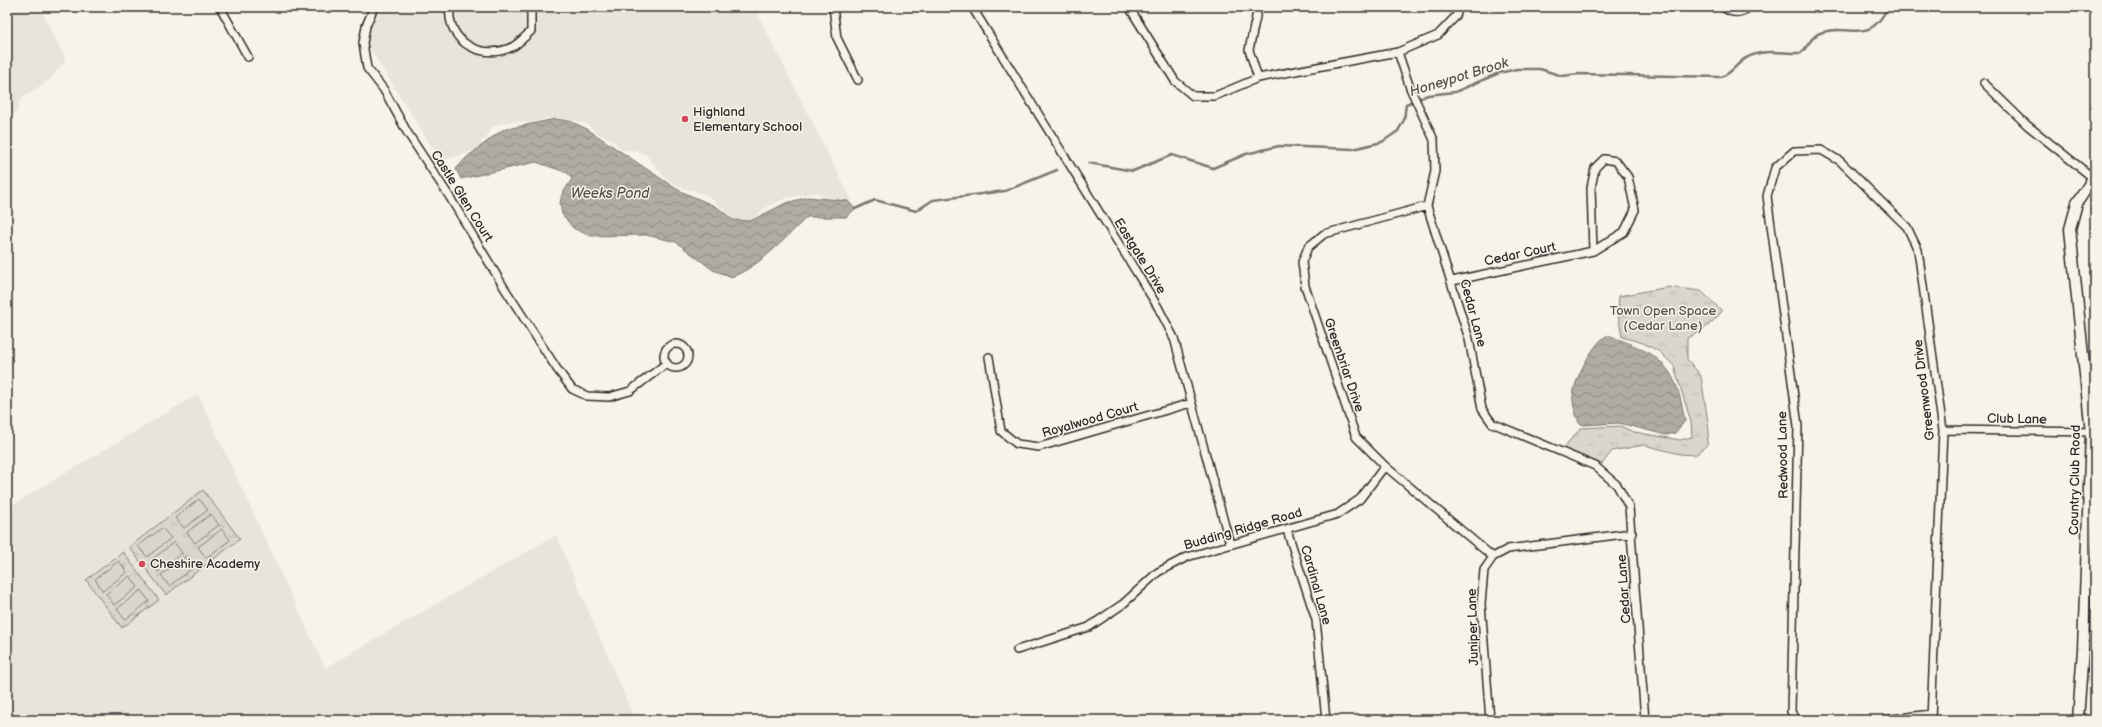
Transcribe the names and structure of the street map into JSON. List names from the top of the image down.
{
  "streets": {
    "street": [
      "Castle Glen Court",
      "Cedar Court",
      "Eastgate Drive",
      "Cedar Lane",
      "Greenbriar Drive",
      "Greenwood Drive",
      "Club Lane",
      "Royalwood Court",
      "Redwood Lane",
      "Country Club Road",
      "Budding Ridge Road",
      "Cardinal Lane",
      "Juniper Lane"
    ]
  },
  "crossings": [
    ["Cedar Court", "Cedar Lane"],
    ["Eastgate Drive", "Royalwood Court"],
    ["Eastgate Drive", "Budding Ridge Road"],
    ["Cedar Lane", "Greenbriar Drive"],
    ["Greenbriar Drive", "Budding Ridge Road"],
    ["Greenbriar Drive", "Juniper Lane"],
    ["Greenwood Drive", "Club Lane"],
    ["Greenwood Drive", "Redwood Lane"],
    ["Club Lane", "Country Club Road"],
    ["Budding Ridge Road", "Cardinal Lane"]
  ],
  "water": ["Honeypot Brook", "Weeks Pond"],
  "parks": ["Town Open Space (Cedar Lane)"],
  "places": ["Highland Elementary School", "Cheshire Academy"]
}
